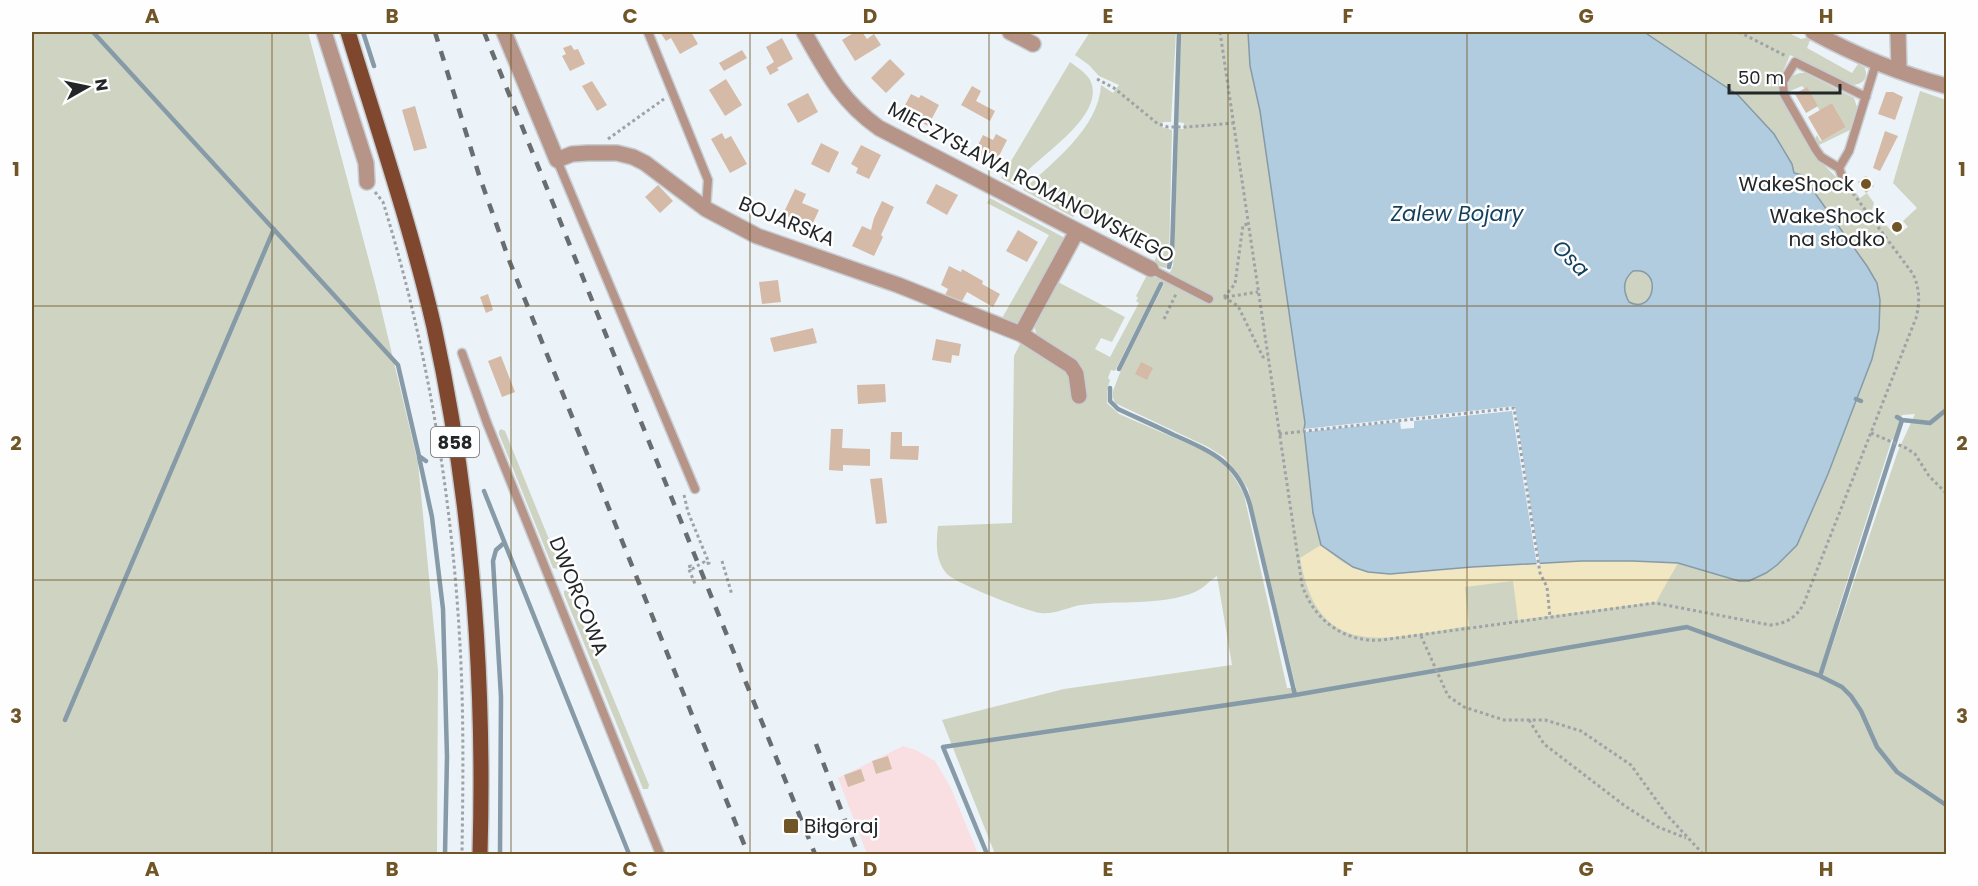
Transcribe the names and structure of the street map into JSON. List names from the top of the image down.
{
  "streets": {
    "main road": ["858"],
    "street": ["MIECZYSŁAWA ROMANOWSKIEGO", "BOJARSKA"],
    "lane": ["DWORCOWA"]
  },
  "water": ["Zalew Bojary", "Osa"],
  "places": {
    "other": ["WakeShock", "WakeShock na słodko"],
    "transit": ["Biłgoraj"]
  },
  "scale_bar": "50 m",
  "north": "right",
  "grid": {
    "columns": [
      "A",
      "B",
      "C",
      "D",
      "E",
      "F",
      "G",
      "H"
    ],
    "rows": ["1", "2", "3"]
  }
}
